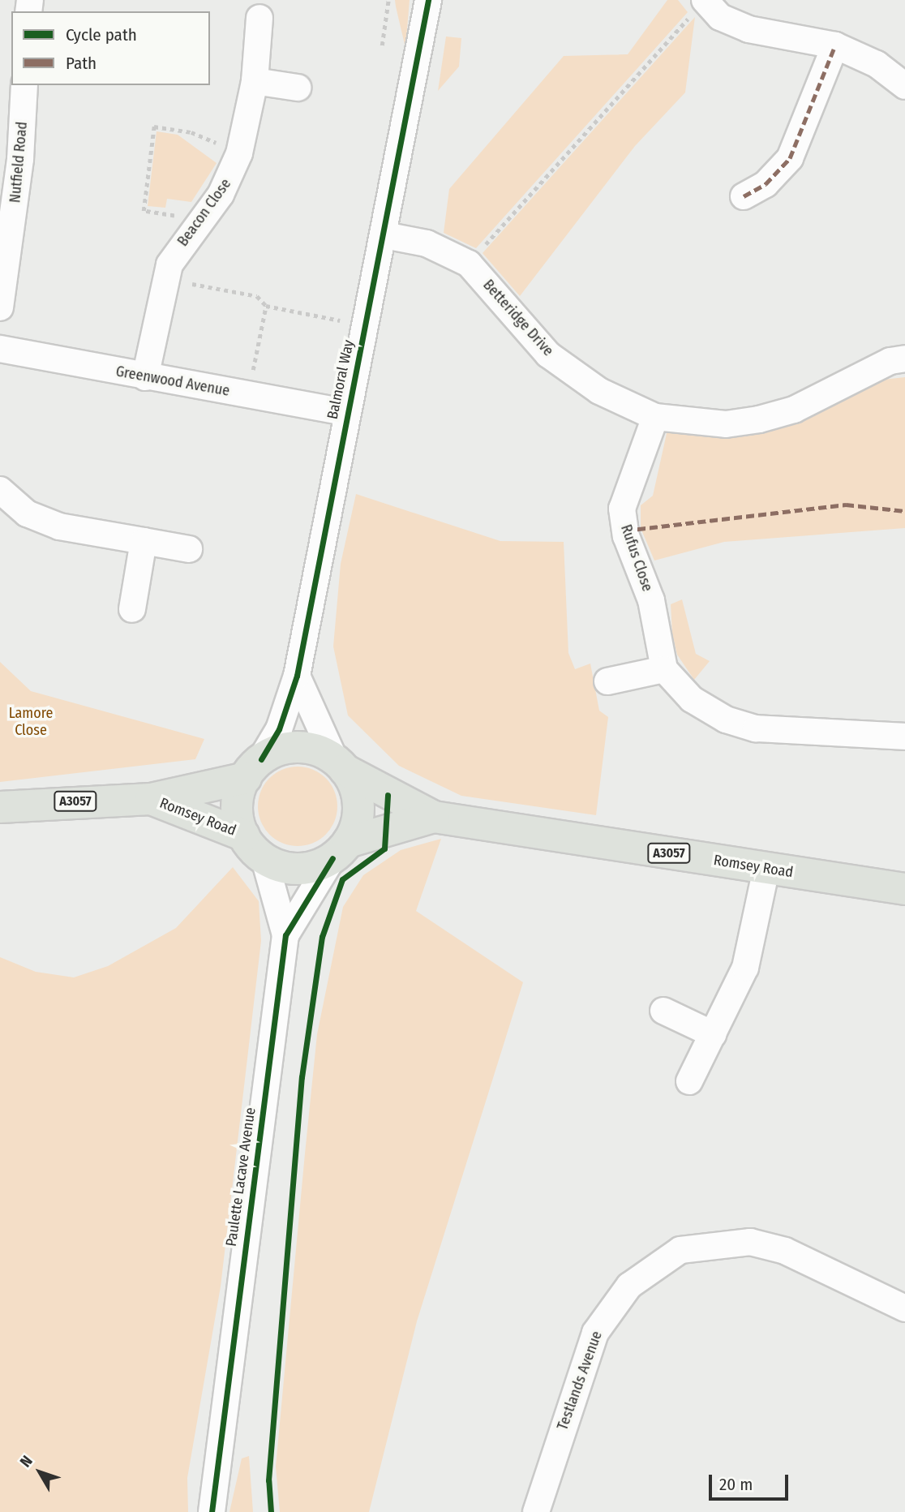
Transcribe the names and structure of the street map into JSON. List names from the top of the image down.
{
  "streets": {
    "main road": ["A3057", "Romsey Road"],
    "street": [
      "Nutfield Road",
      "Beacon Close",
      "Betteridge Drive",
      "Balmoral Way",
      "Greenwood Avenue",
      "Rufus Close",
      "Paulette Lacave Avenue",
      "Testlands Avenue"
    ]
  },
  "crossings": [
    ["Beacon Close", "Greenwood Avenue"],
    ["Betteridge Drive", "Balmoral Way"],
    ["Betteridge Drive", "Rufus Close"],
    ["Balmoral Way", "Greenwood Avenue"],
    ["Balmoral Way", "Romsey Road"],
    ["Balmoral Way", "Paulette Lacave Avenue"],
    ["Romsey Road", "Paulette Lacave Avenue"]
  ],
  "parks": ["Lamore Close"],
  "legend": ["Cycle path", "Path"],
  "scale_bar": "20 m",
  "north": "top left"
}
